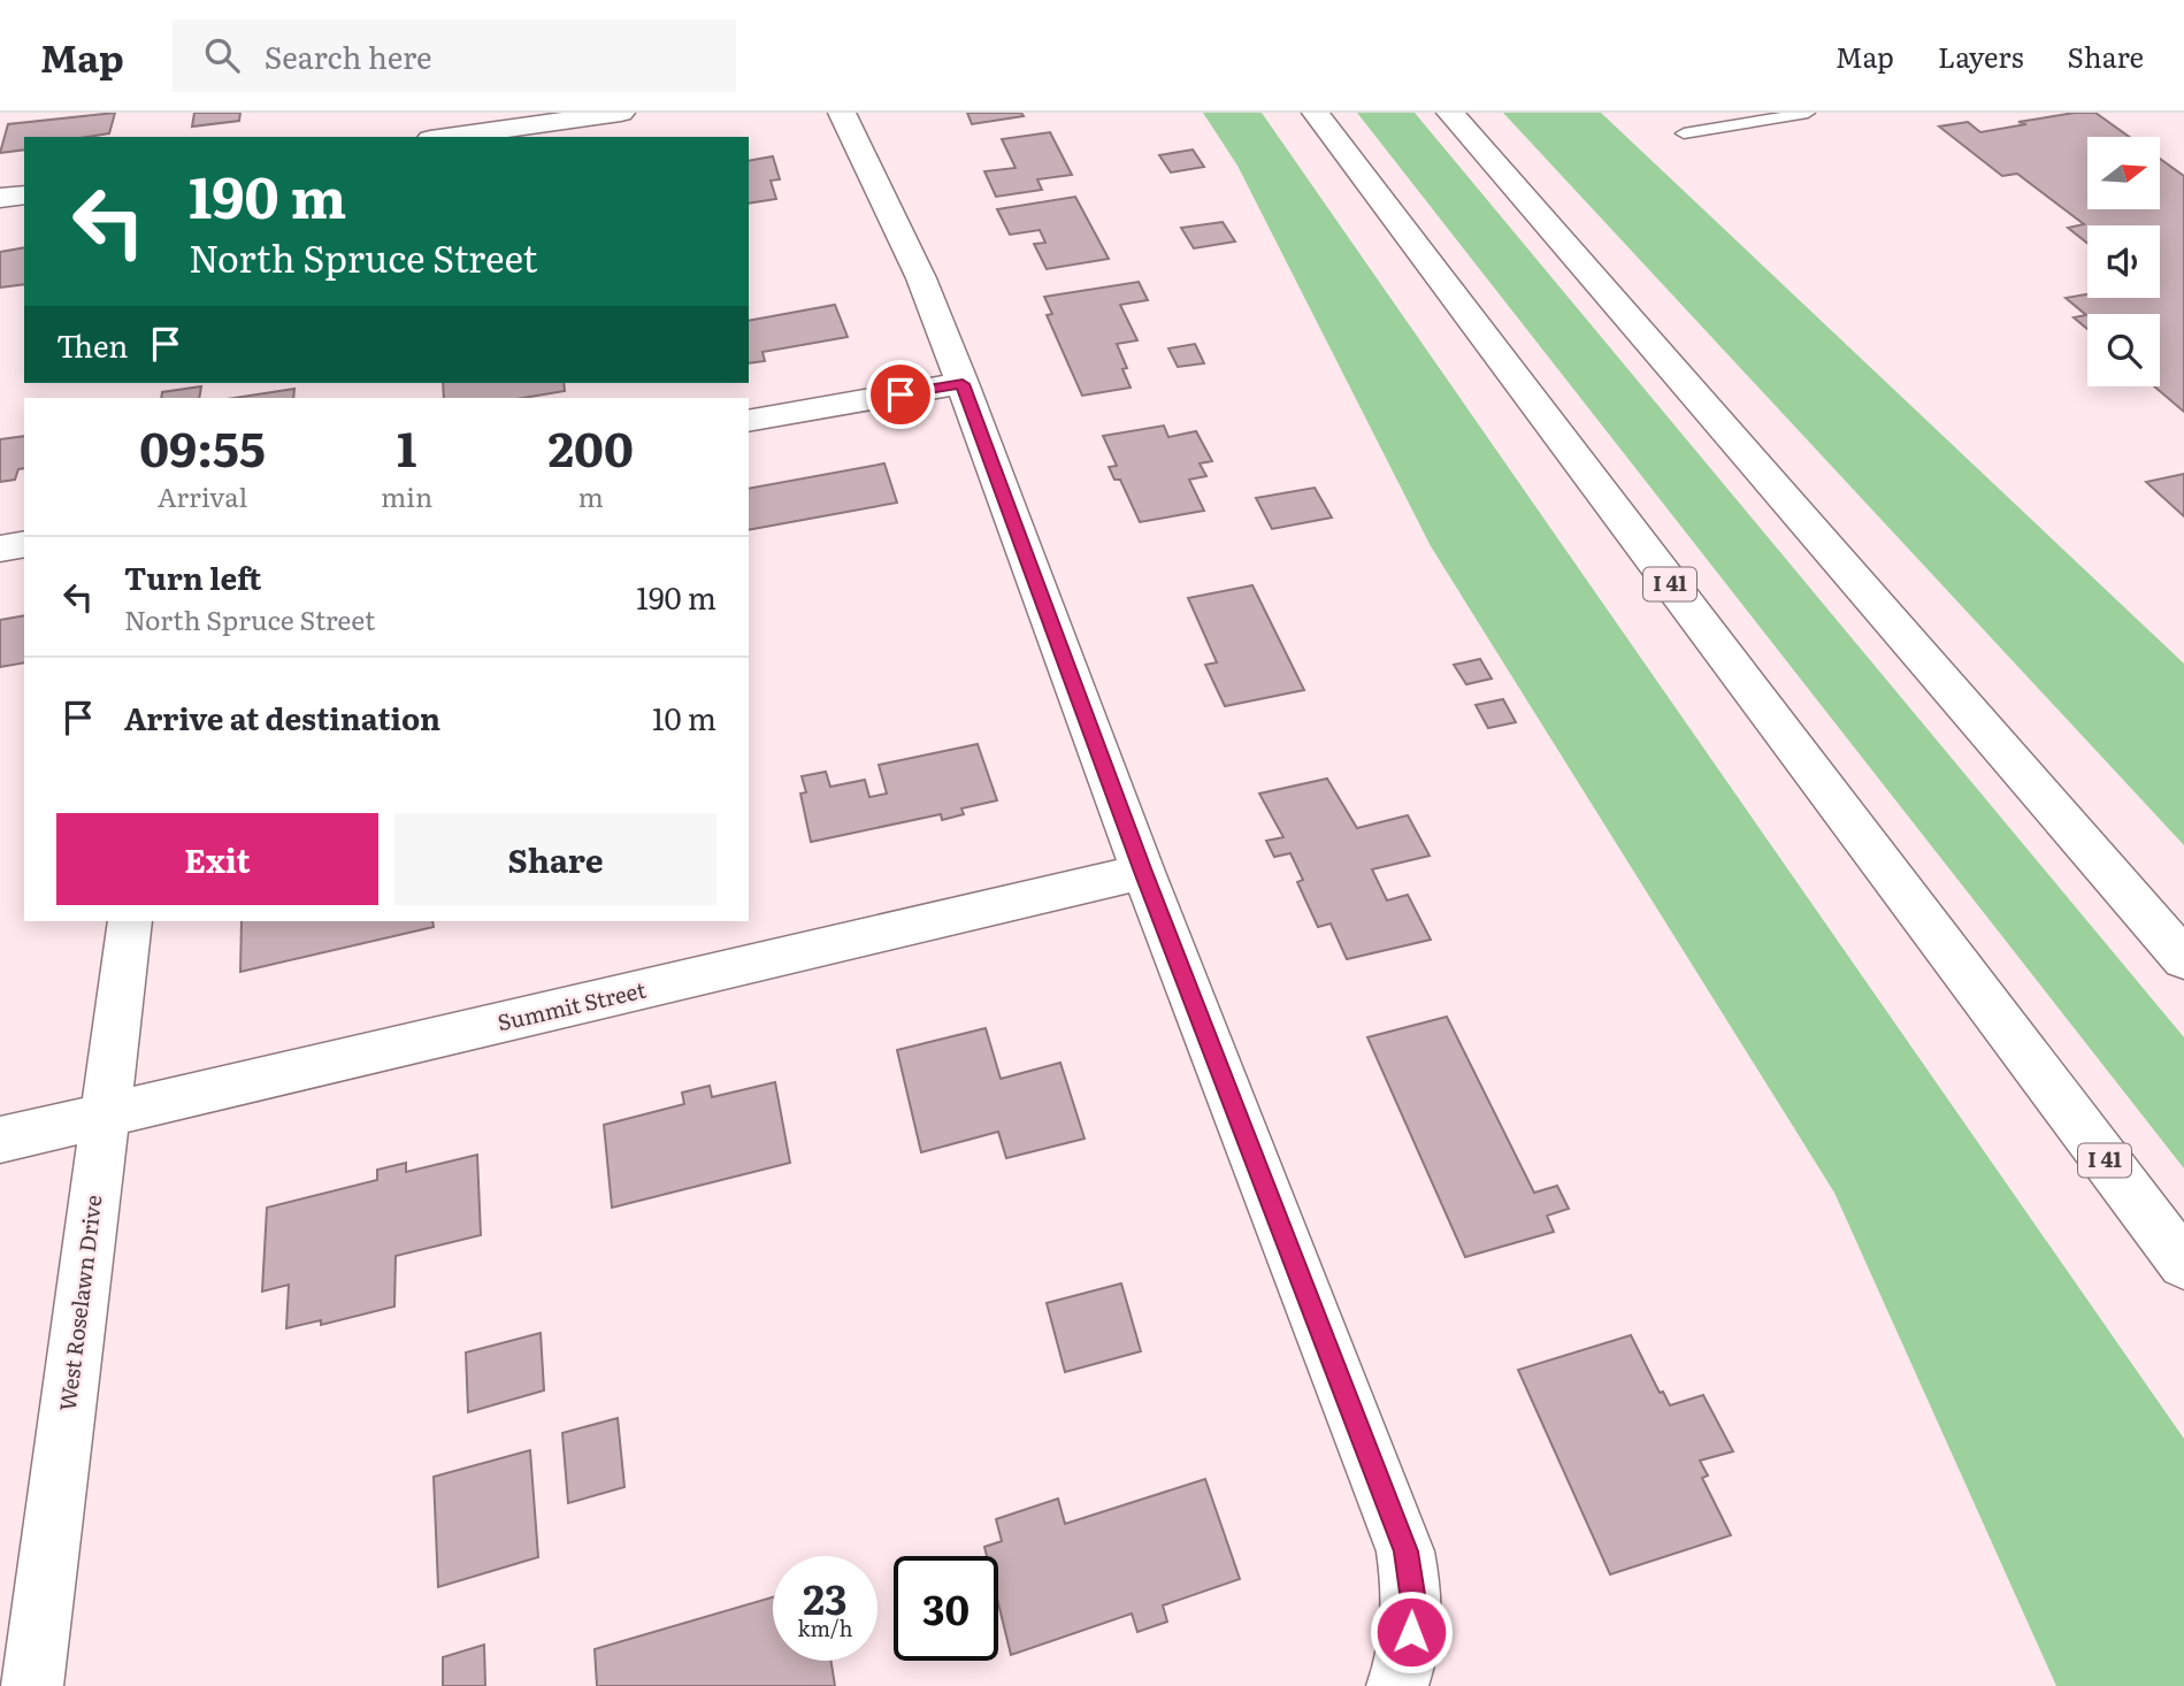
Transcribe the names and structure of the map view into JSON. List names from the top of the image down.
{
  "streets": {
    "main road": ["I 41", "Summit Street", "West Roselawn Drive"]
  },
  "crossings": [
    ["Summit Street", "West Roselawn Drive"]
  ],
  "north": "right",
  "page": {
    "header": "Map",
    "search": "Search here",
    "nav": ["Map", "Layers", "Share"],
    "turn": ["190 m", "North Spruce Street"],
    "then": "Then",
    "eta": [
      "09:55",
      "Arrival",
      "1",
      "min",
      "200",
      "m"
    ],
    "list": [
      {
        "name": "Turn left",
        "note": "North Spruce Street",
        "value": "190 m"
      },
      {
        "name": "Arrive at destination",
        "value": "10 m"
      }
    ],
    "buttons": ["Exit", "Share"],
    "speed": "23 km/h",
    "limit": "30"
  }
}
